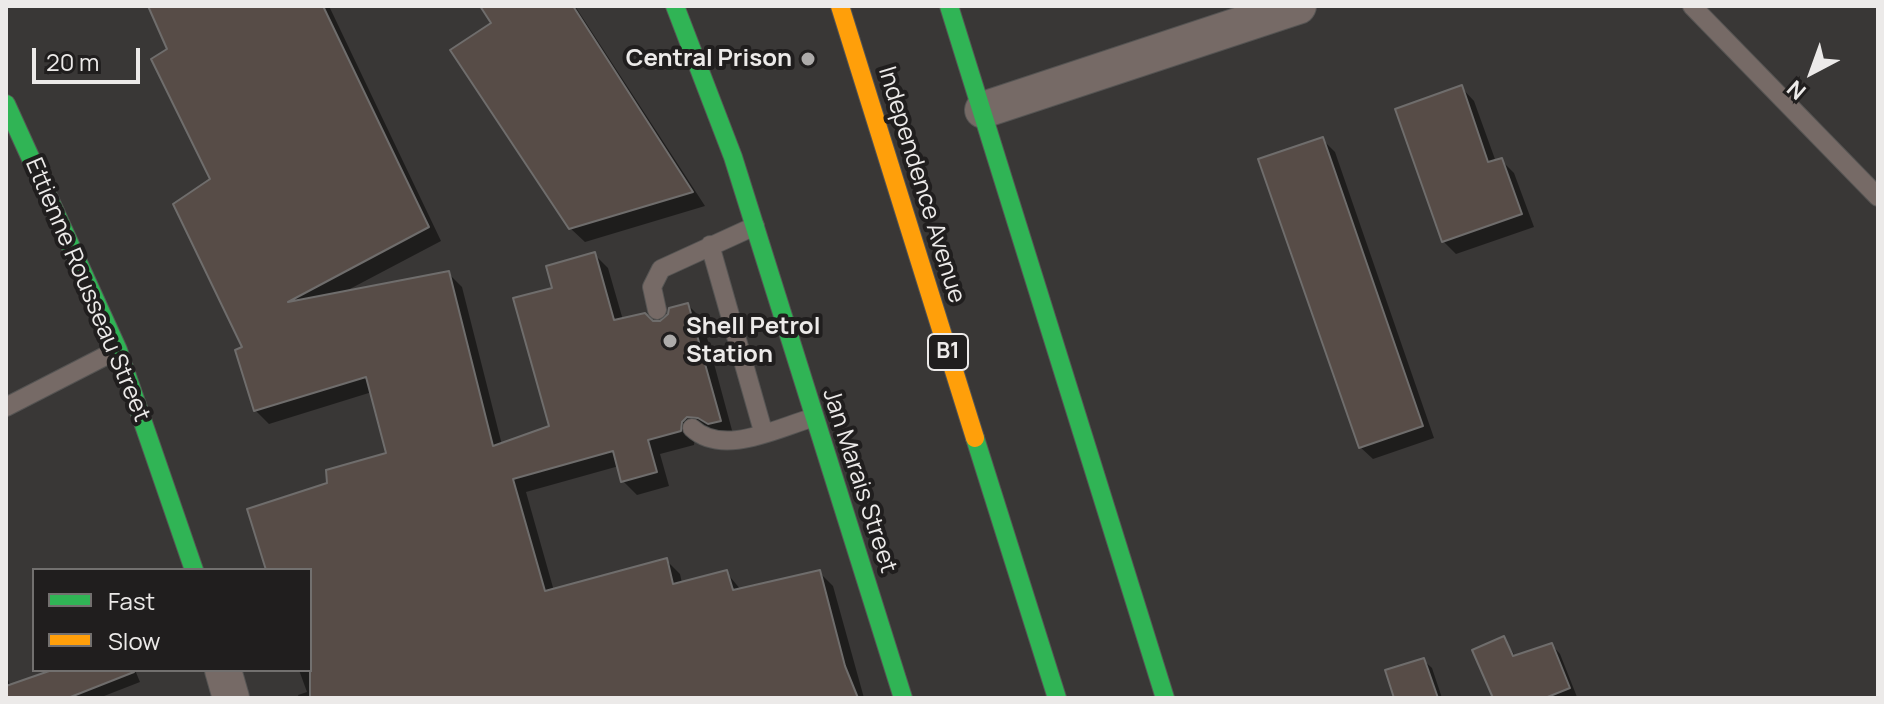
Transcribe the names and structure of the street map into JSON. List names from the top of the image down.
{
  "streets": {
    "main road": [
      "Independence Avenue",
      "Ettienne Rousseau Street",
      "B1",
      "Jan Marais Street"
    ]
  },
  "places": ["Central Prison", "Shell Petrol Station"],
  "legend": ["Fast", "Slow"],
  "scale_bar": "20 m",
  "north": "bottom left"
}
